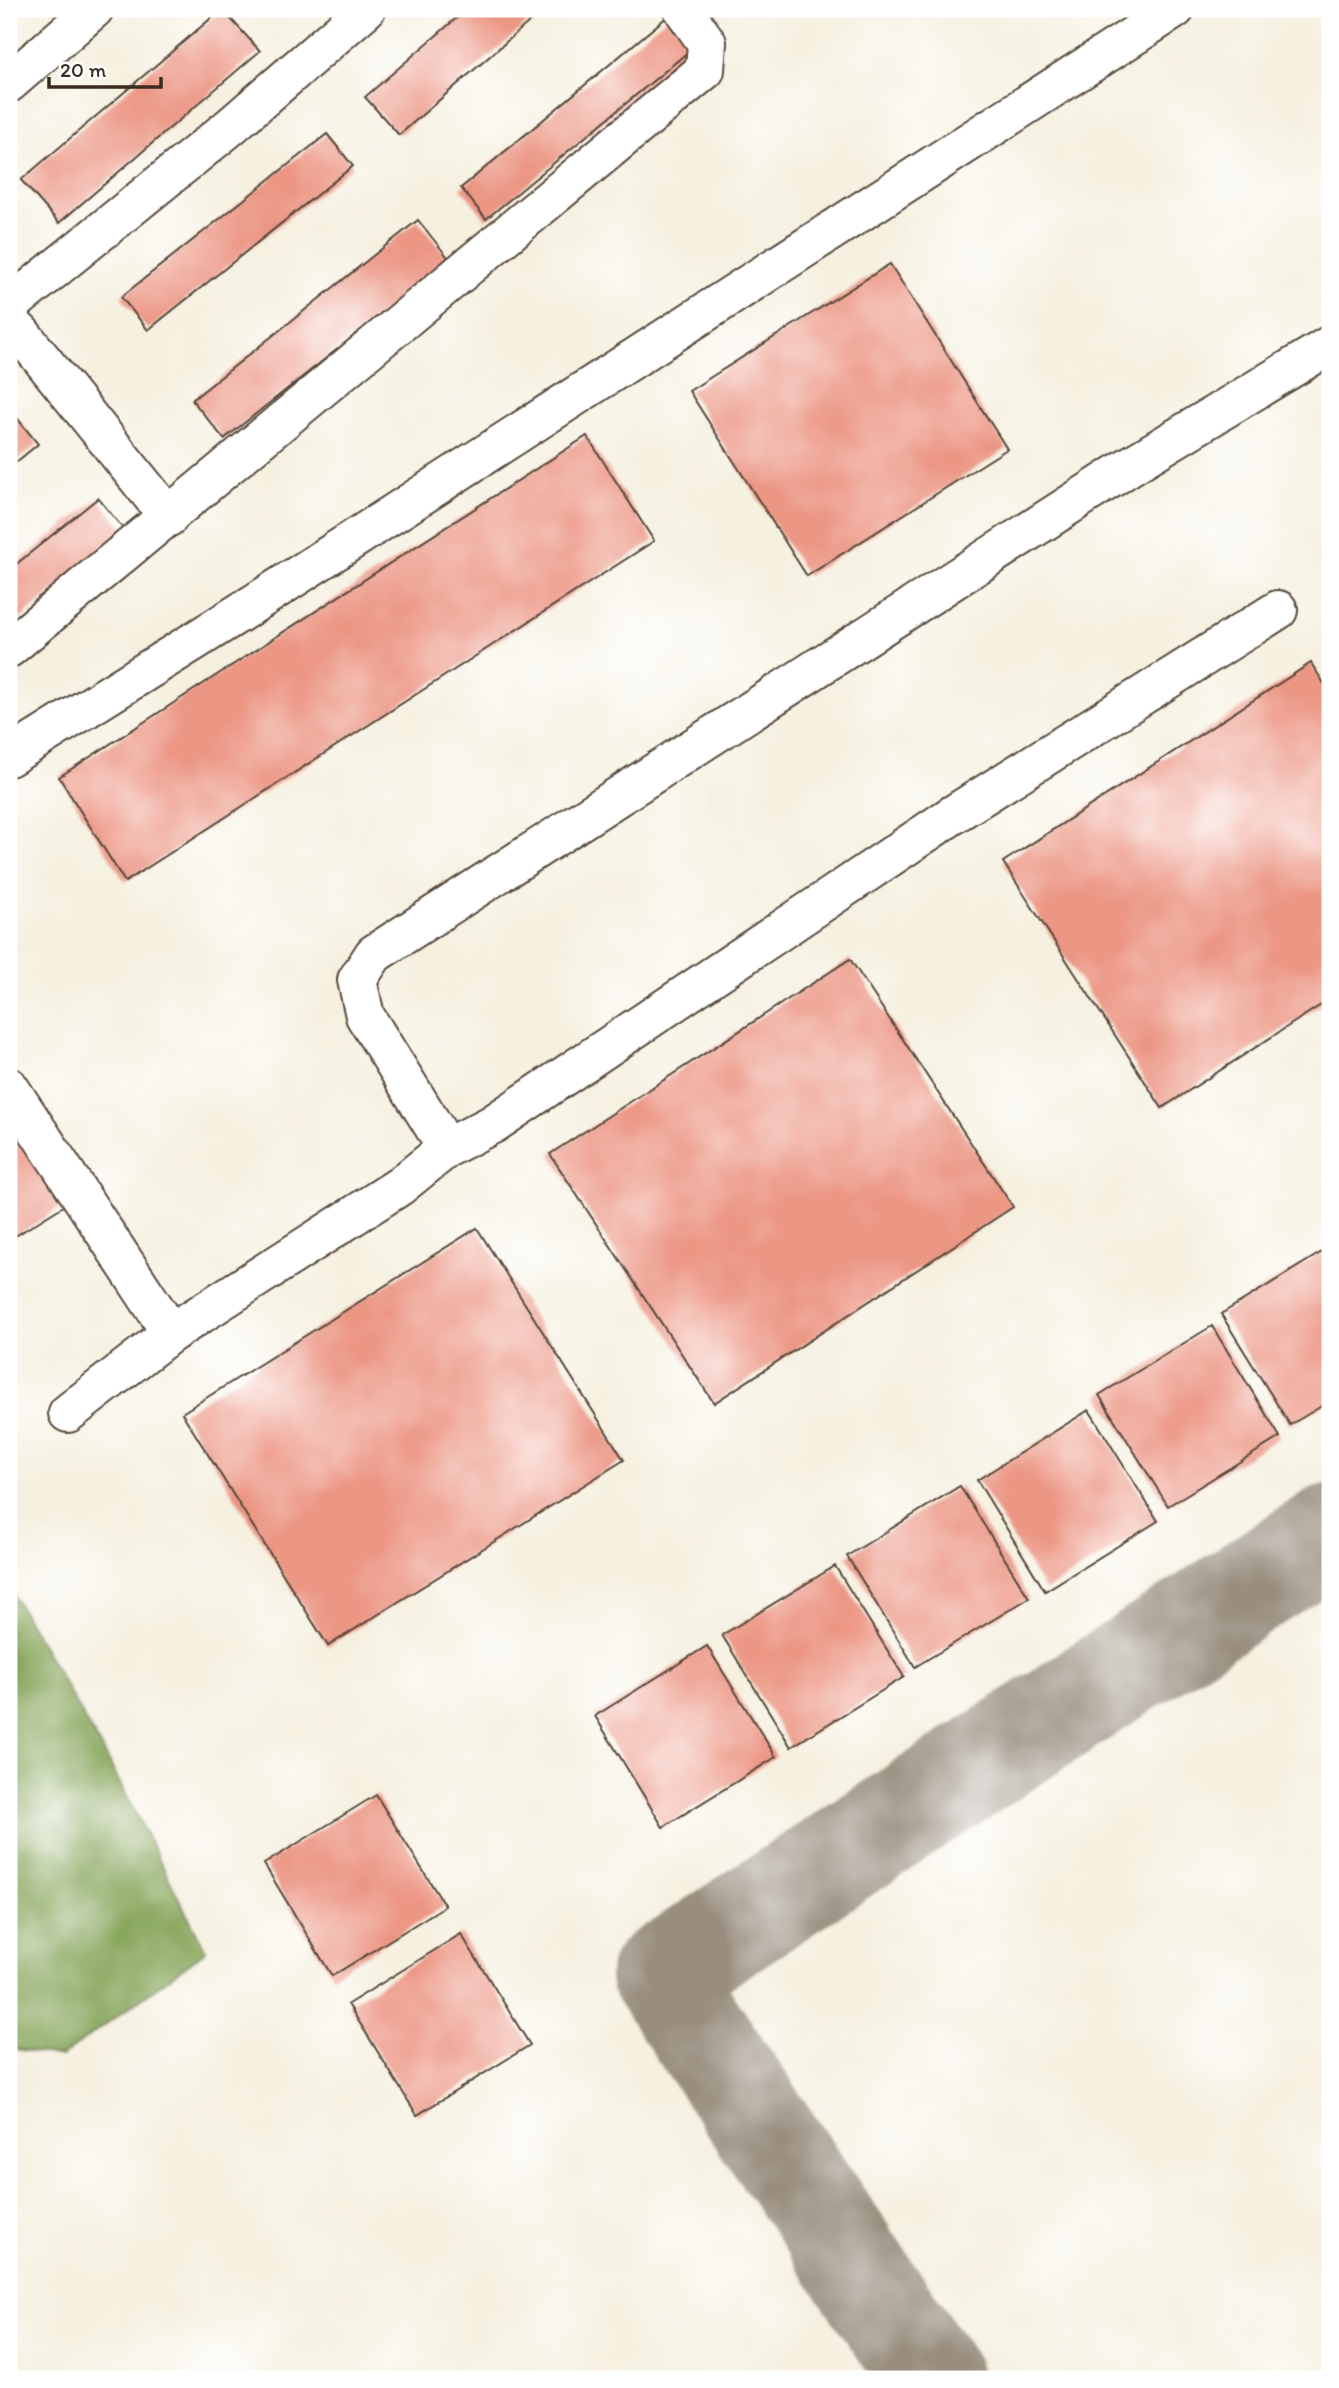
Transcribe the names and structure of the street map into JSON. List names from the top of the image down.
{
  "scale_bar": "20 m"
}
